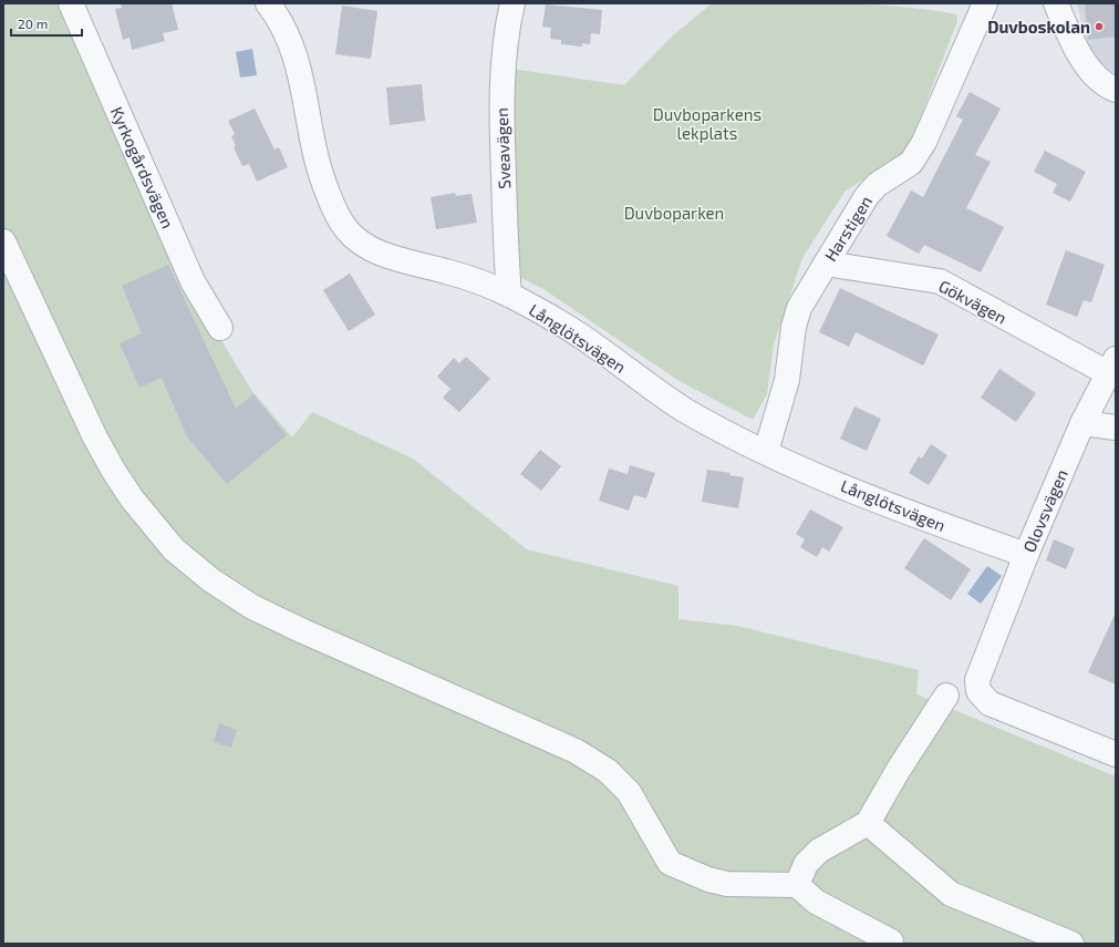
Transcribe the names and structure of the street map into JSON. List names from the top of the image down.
{
  "streets": {
    "street": [
      "Sveavägen",
      "Kyrkogårdsvägen",
      "Harstigen",
      "Gökvägen",
      "Långlötsvägen",
      "Olovsvägen"
    ]
  },
  "crossings": [
    ["Sveavägen", "Långlötsvägen"],
    ["Harstigen", "Gökvägen"],
    ["Harstigen", "Långlötsvägen"],
    ["Gökvägen", "Olovsvägen"],
    ["Långlötsvägen", "Olovsvägen"]
  ],
  "parks": ["Duvboparkens lekplats", "Duvboparken"],
  "places": ["Duvboskolan"],
  "scale_bar": "20 m"
}
